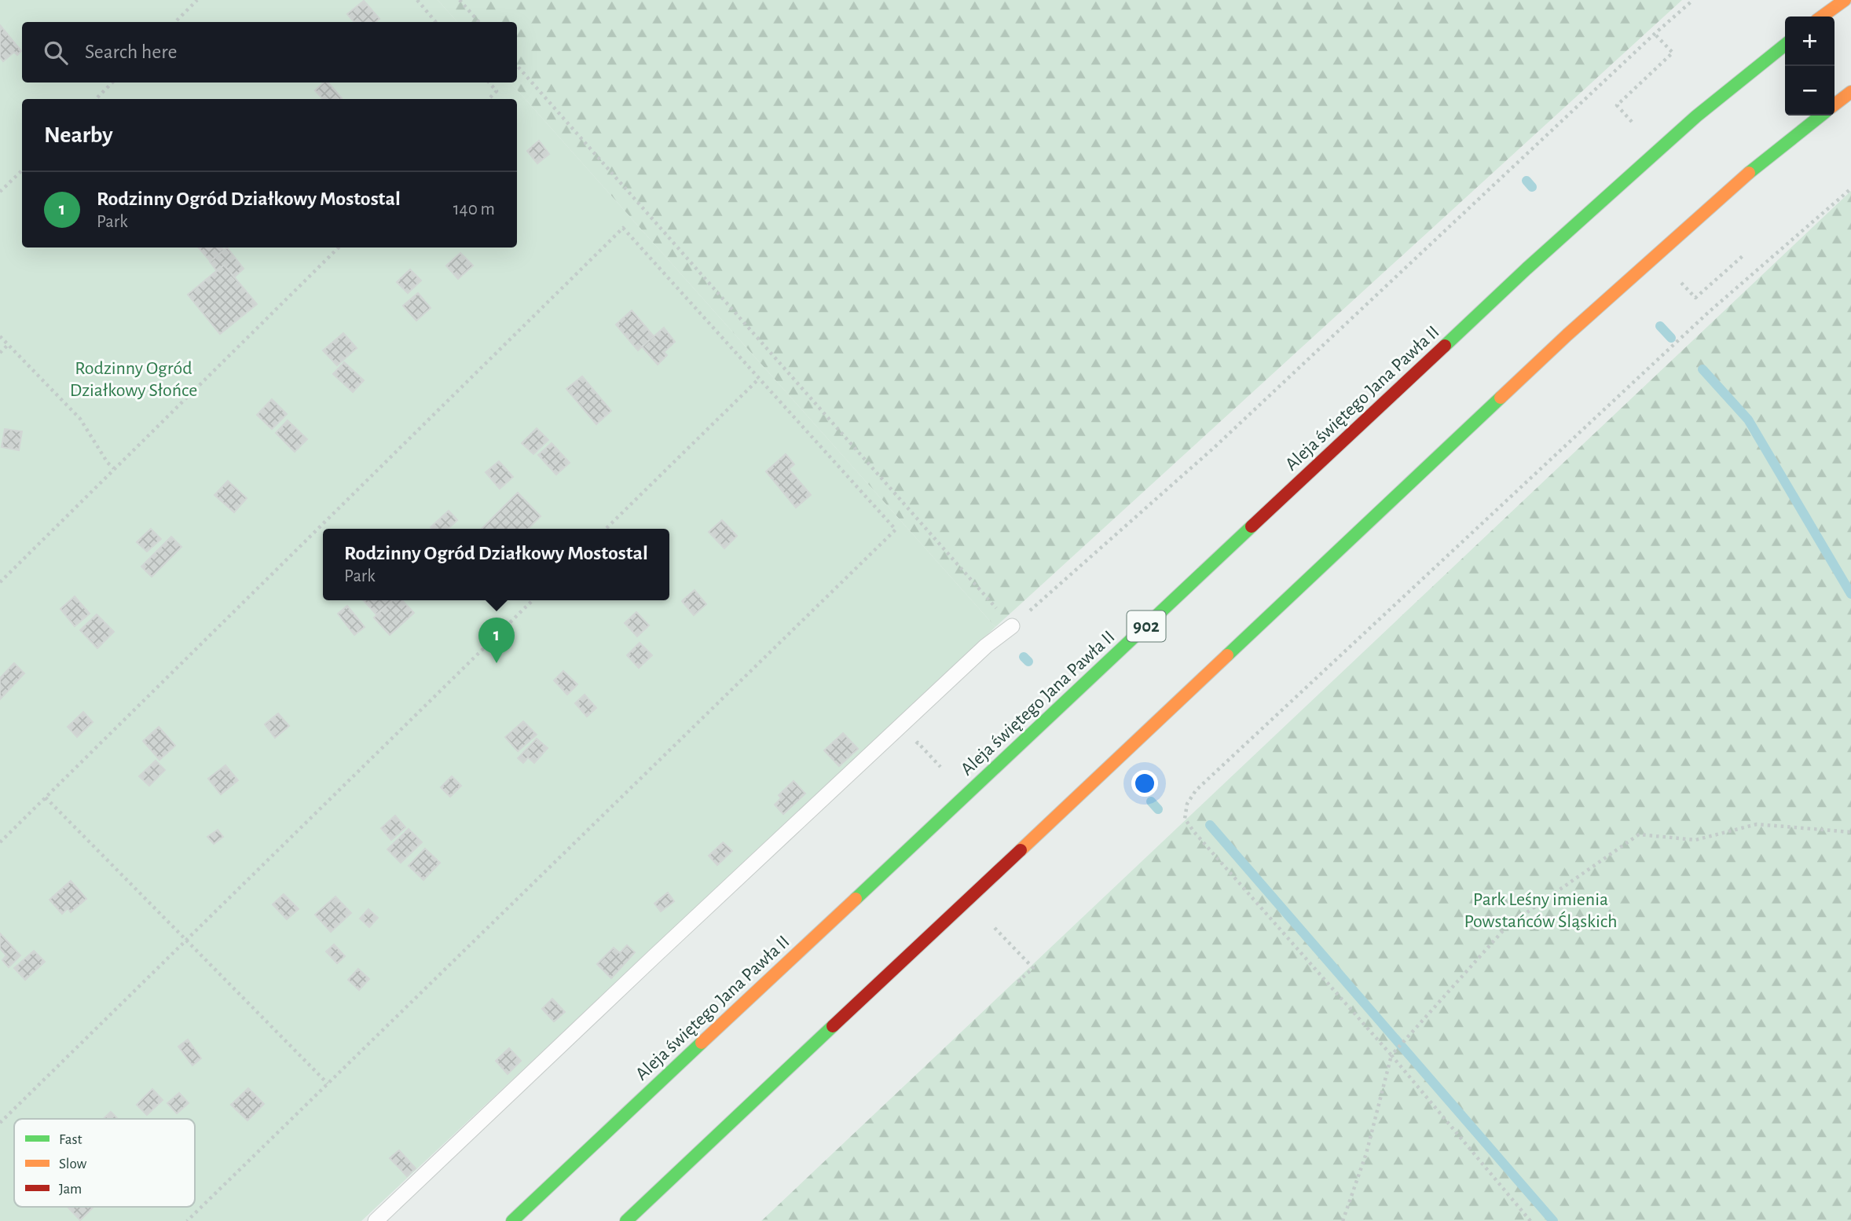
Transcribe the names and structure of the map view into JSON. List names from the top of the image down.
{
  "streets": {
    "main road": ["Aleja świętego Jana Pawła II", "902"]
  },
  "parks": ["Rodzinny Ogród Działkowy Słońce", "Park Leśny imienia Powstańców Śląskich"],
  "legend": ["Fast", "Slow", "Jam"],
  "page": {
    "map_buttons": ["+", "−"],
    "search": "Search here",
    "heading": "Nearby",
    "list": [
      {
        "mark": "1",
        "name": "Rodzinny Ogród Działkowy Mostostal",
        "note": "Park",
        "value": "140 m"
      }
    ],
    "popup": ["Rodzinny Ogród Działkowy Mostostal", "Park"],
    "pins": "1"
  }
}
